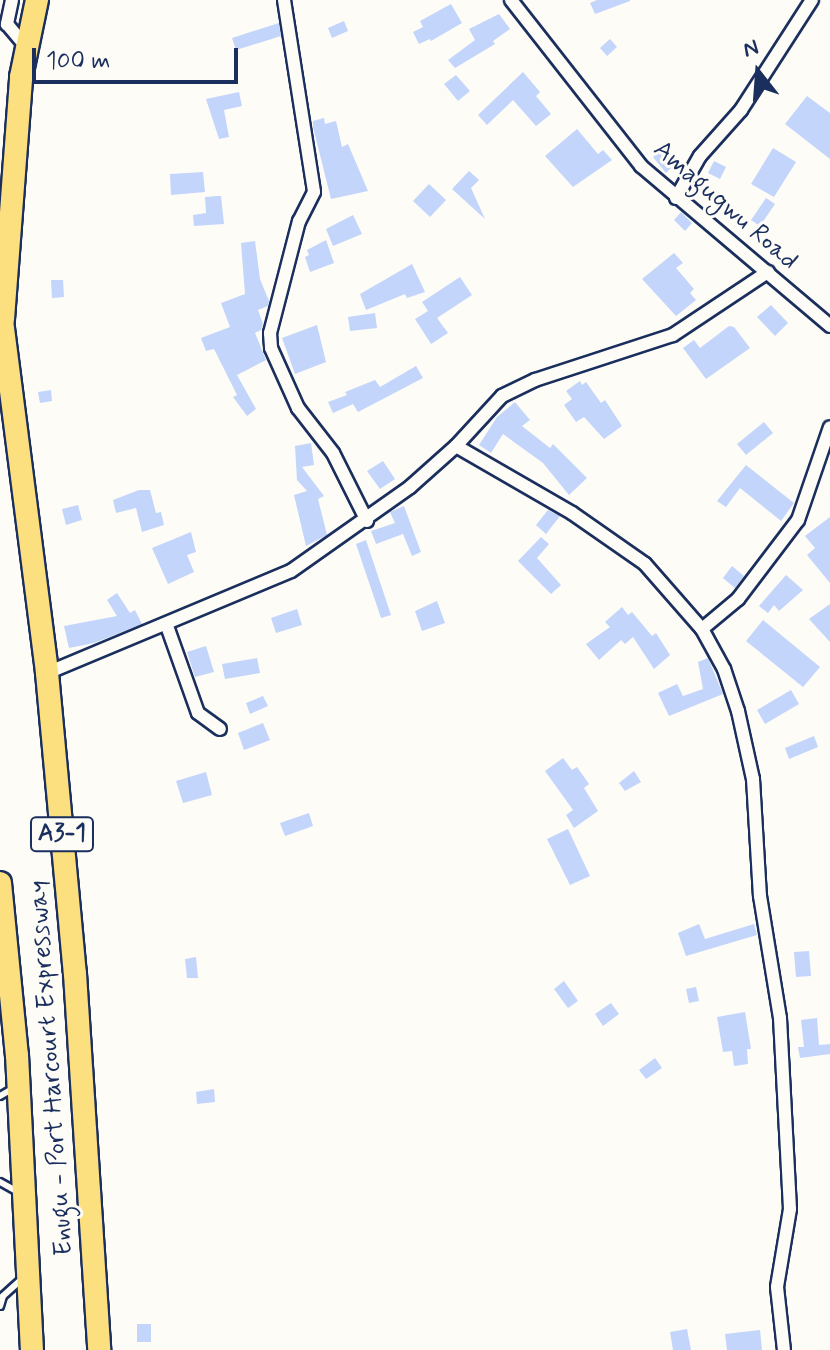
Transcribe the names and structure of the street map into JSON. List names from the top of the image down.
{
  "streets": {
    "highway": ["A3-1", "Enugu - Port Harcourt Expressway"],
    "street": ["Amagugwu Road"]
  },
  "scale_bar": "100 m",
  "north": "top"
}
